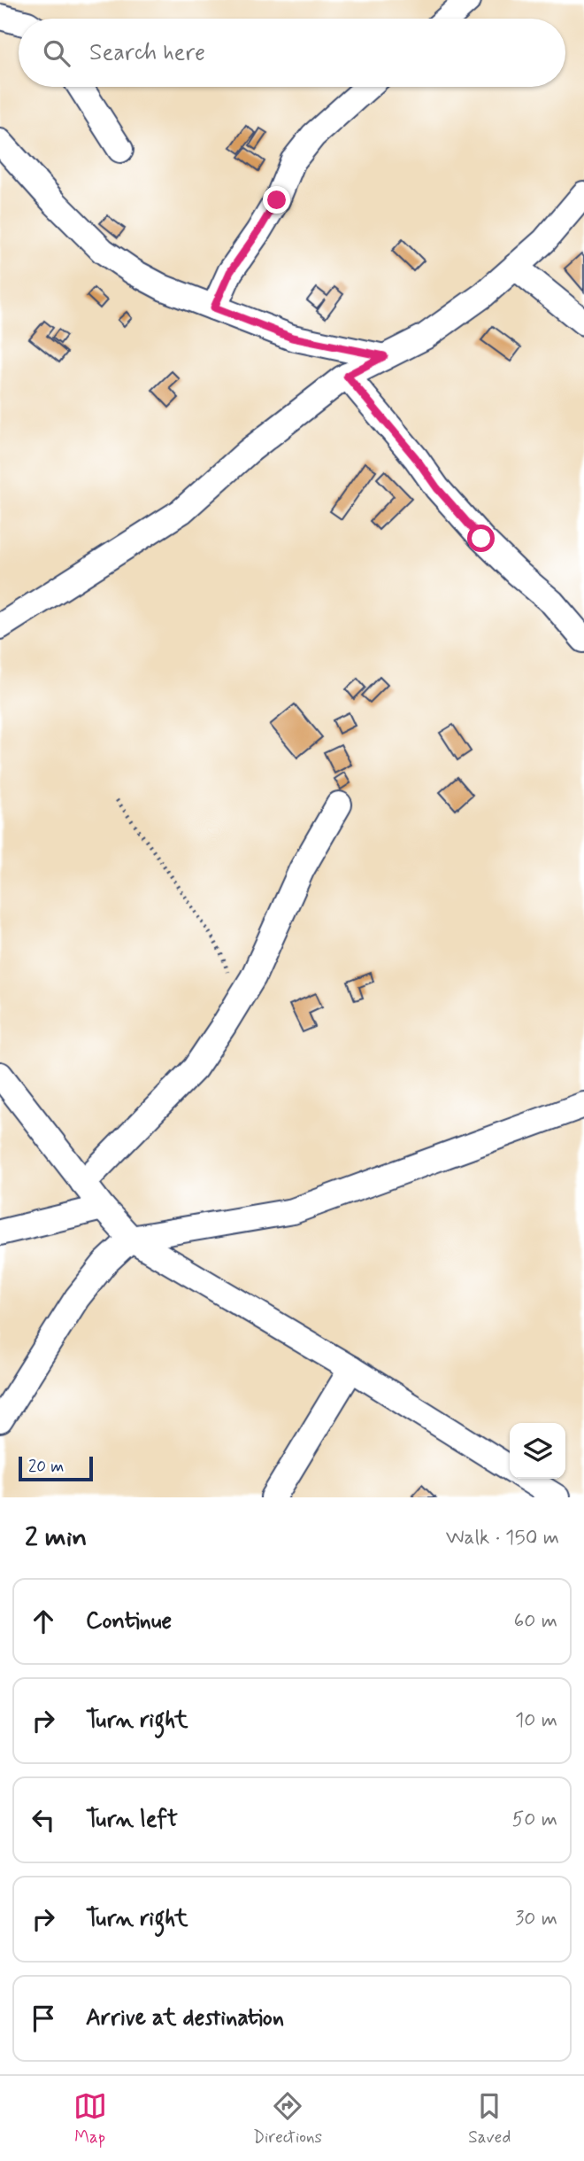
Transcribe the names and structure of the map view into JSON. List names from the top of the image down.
{
  "scale_bar": "20 m",
  "page": {
    "search": "Search here",
    "scale": "20 m",
    "heading": ["2 min", "Walk · 150 m"],
    "list": [
      ["Continue", "60 m"],
      ["Turn right", "10 m"],
      ["Turn left", "50 m"],
      ["Turn right", "30 m"],
      "Arrive at destination"
    ],
    "nav": ["Map", "Directions", "Saved"]
  }
}
